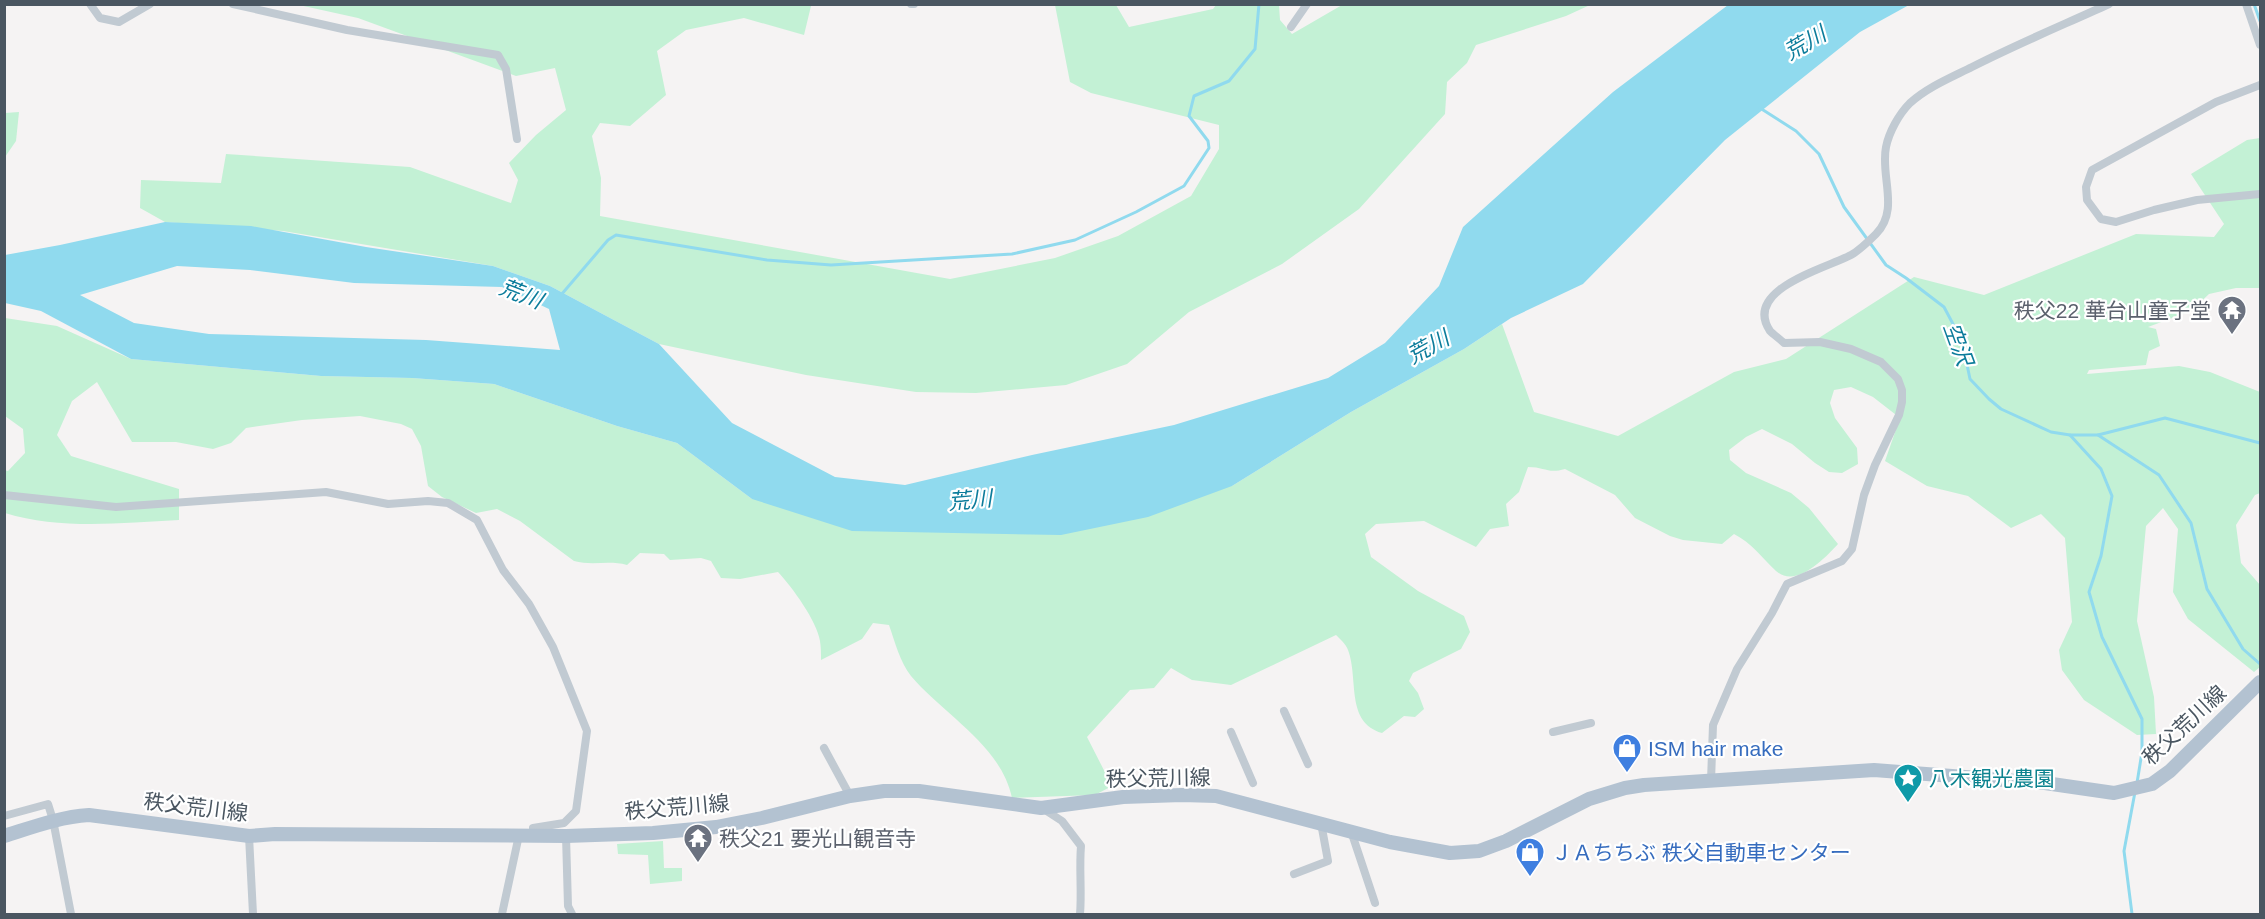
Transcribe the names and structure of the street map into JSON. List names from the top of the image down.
{
  "streets": {
    "main road": ["秩父荒川線"]
  },
  "water": ["荒川", "空沢"],
  "places": {
    "temple": ["秩父22 華台山童子堂", "秩父21 要光山観音寺"],
    "shop": ["ISM hair make", "ＪＡちちぶ 秩父自動車センター"],
    "place": ["八木観光農園"]
  }
}
